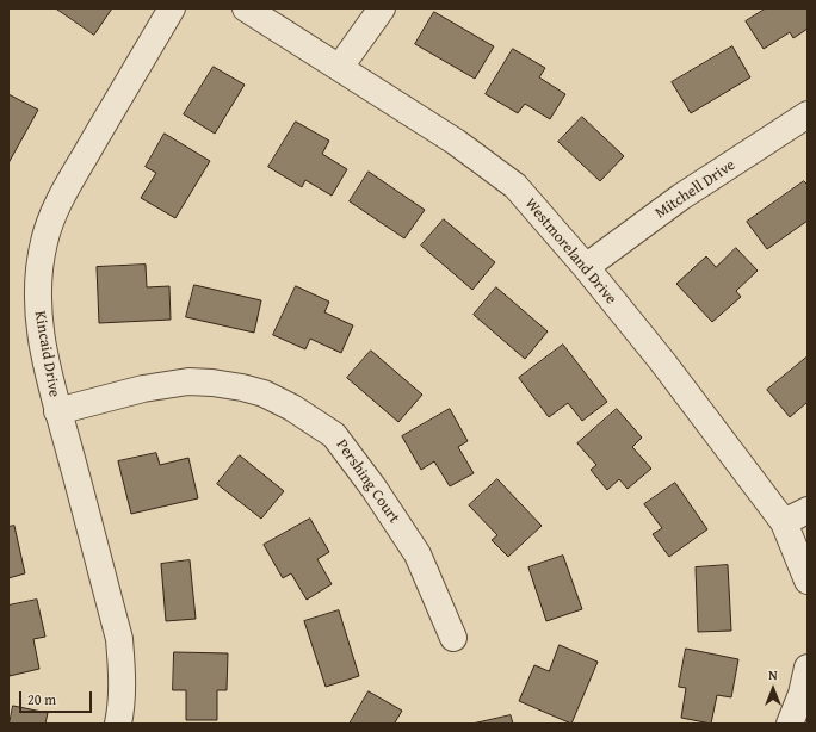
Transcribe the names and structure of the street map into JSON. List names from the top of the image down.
{
  "streets": {
    "street": [
      "Mitchell Drive",
      "Westmoreland Drive",
      "Kincaid Drive",
      "Pershing Court"
    ]
  },
  "crossings": [
    ["Mitchell Drive", "Westmoreland Drive"],
    ["Kincaid Drive", "Pershing Court"]
  ],
  "scale_bar": "20 m",
  "north": "top"
}
